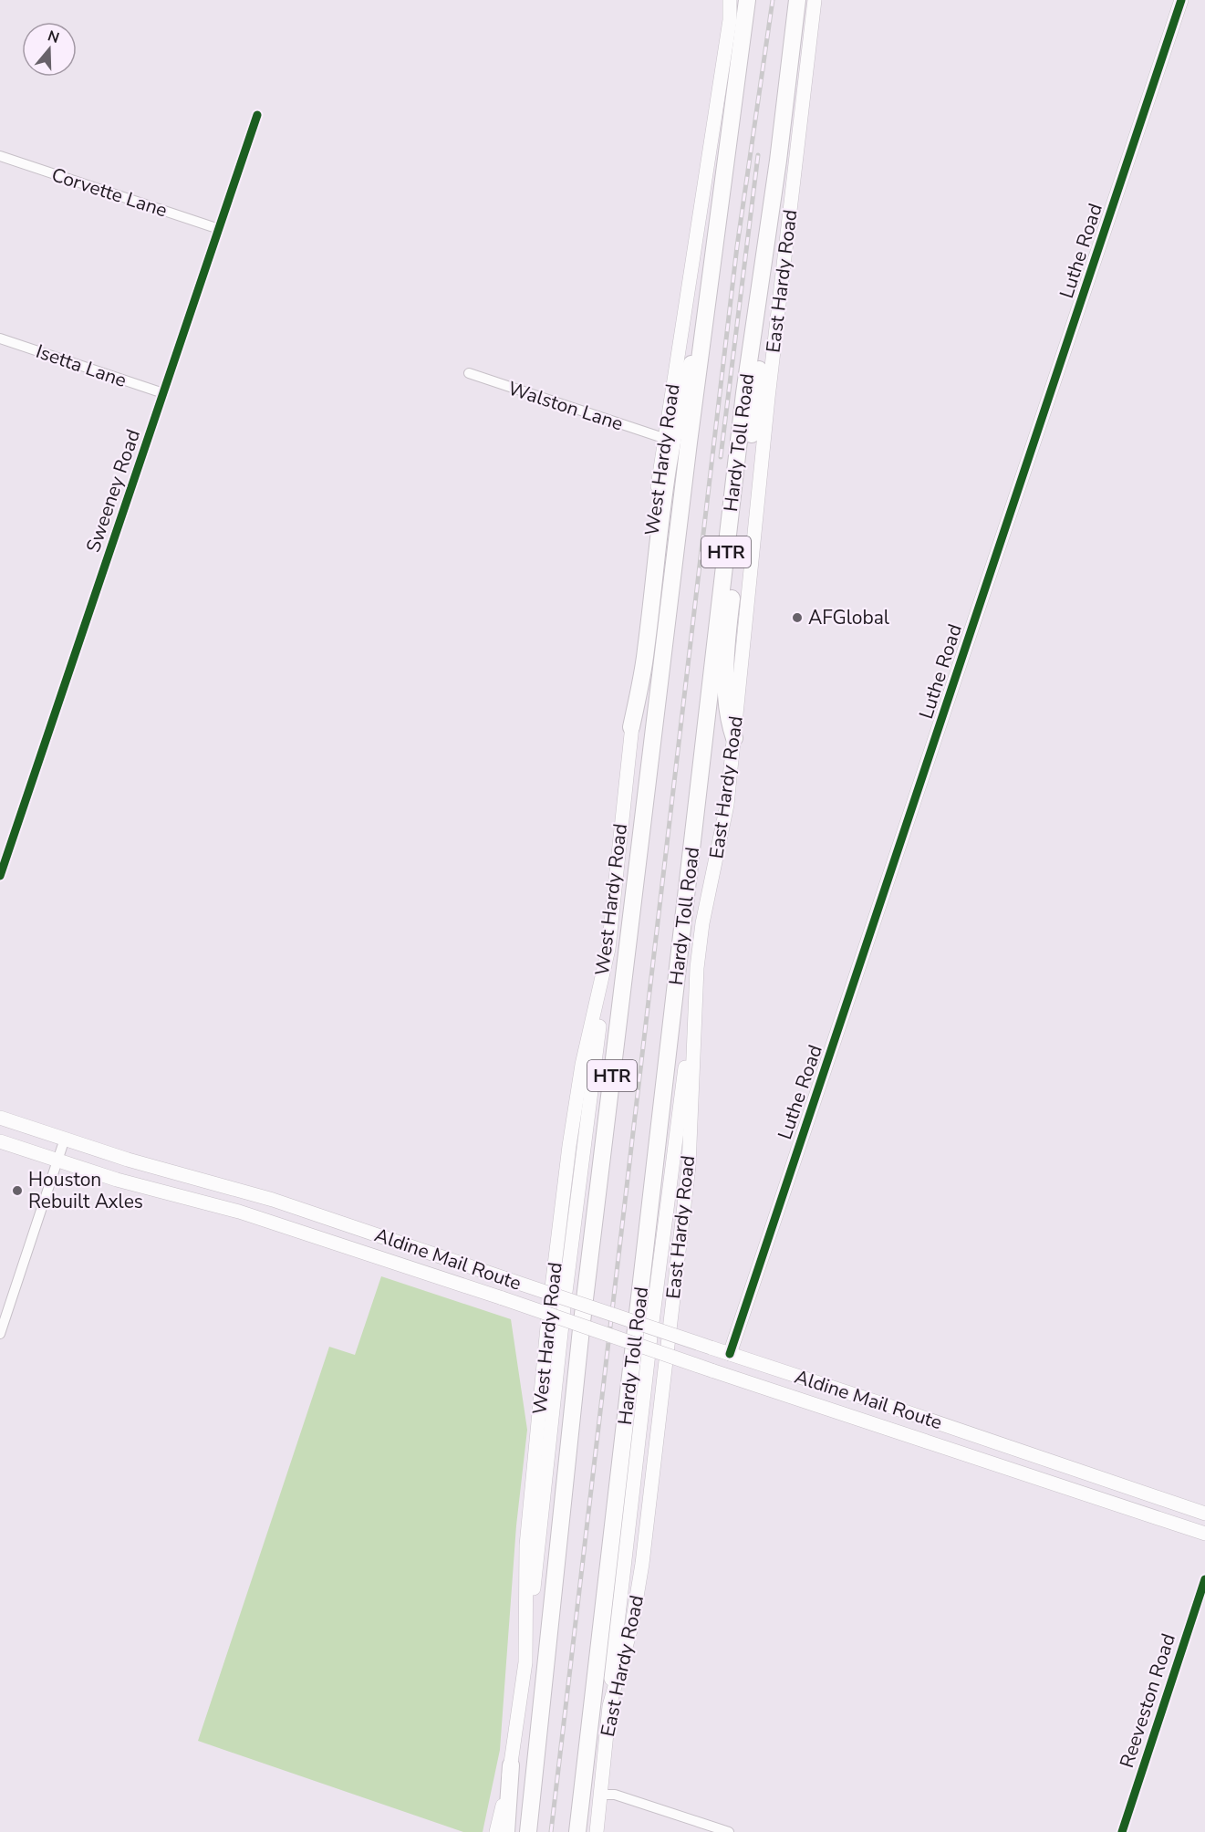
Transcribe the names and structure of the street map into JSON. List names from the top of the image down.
{
  "streets": {
    "highway": ["Hardy Toll Road", "HTR"],
    "main road": [
      "Luthe Road",
      "East Hardy Road",
      "West Hardy Road",
      "Aldine Mail Route"
    ],
    "street": [
      "Corvette Lane",
      "Isetta Lane",
      "Walston Lane",
      "Sweeney Road",
      "Reeveston Road"
    ]
  },
  "crossings": [
    ["Corvette Lane", "Sweeney Road"],
    ["Luthe Road", "Aldine Mail Route"],
    ["Isetta Lane", "Sweeney Road"],
    ["Walston Lane", "West Hardy Road"]
  ],
  "places": ["AFGlobal", "Houston Rebuilt Axles"],
  "north": "top"
}
